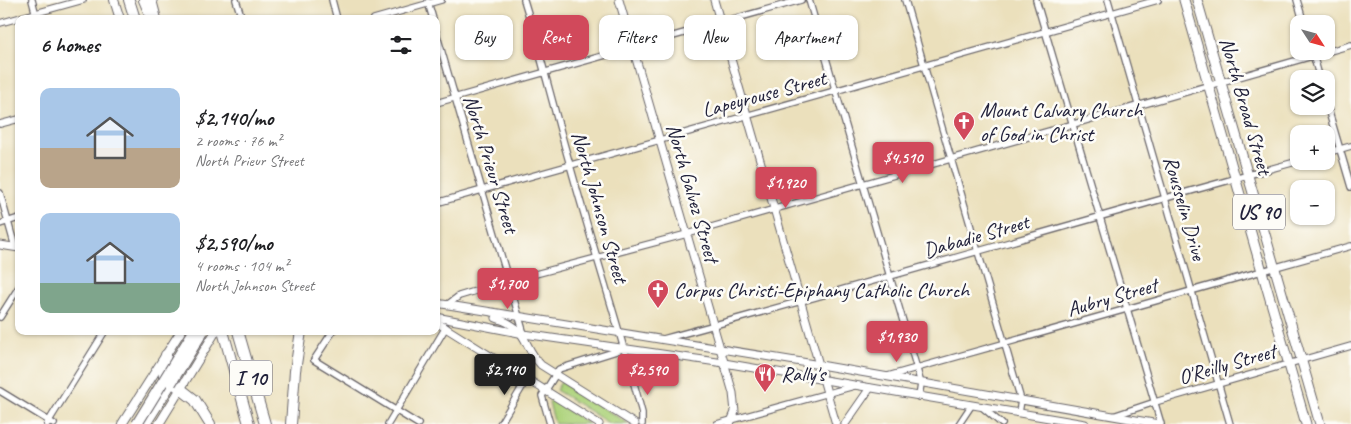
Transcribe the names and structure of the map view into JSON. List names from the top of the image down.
{
  "streets": {
    "highway": ["I 10"],
    "main road": ["North Broad Street", "US 90"],
    "street": [
      "Lapeyrouse Street",
      "North Prieur Street",
      "North Galvez Street",
      "North Johnson Street",
      "Rousselin Drive",
      "Dabadie Street",
      "Aubry Street",
      "O'Reilly Street"
    ]
  },
  "crossings": [
    ["Lapeyrouse Street", "North Prieur Street"],
    ["Lapeyrouse Street", "North Galvez Street"],
    ["Lapeyrouse Street", "North Johnson Street"],
    ["Lapeyrouse Street", "Rousselin Drive"],
    ["North Broad Street", "Dabadie Street"],
    ["North Broad Street", "Aubry Street"],
    ["North Broad Street", "O'Reilly Street"],
    ["North Galvez Street", "Dabadie Street"],
    ["Rousselin Drive", "Dabadie Street"],
    ["Rousselin Drive", "Aubry Street"],
    ["Rousselin Drive", "O'Reilly Street"]
  ],
  "places": {
    "church": ["Mount Calvary Church of God in Christ", "Corpus Christi-Epiphany Catholic Church"],
    "restaurant": ["Rally's"]
  },
  "north": "bottom right",
  "page": {
    "map_buttons": ["+", "−"],
    "chip": [
      "Buy",
      "Rent",
      "Filters",
      "New",
      "Apartment"
    ],
    "heading": "6 homes",
    "list": [
      {
        "name": "$2,140/mo",
        "note": "2 rooms · 76 m² · North Prieur Street"
      },
      {
        "name": "$2,590/mo",
        "note": "4 rooms · 104 m² · North Johnson Street"
      }
    ],
    "price": [
      "$4,510",
      "$1,920",
      "$1,700",
      "$1,930",
      "$2,140",
      "$2,590"
    ]
  }
}
